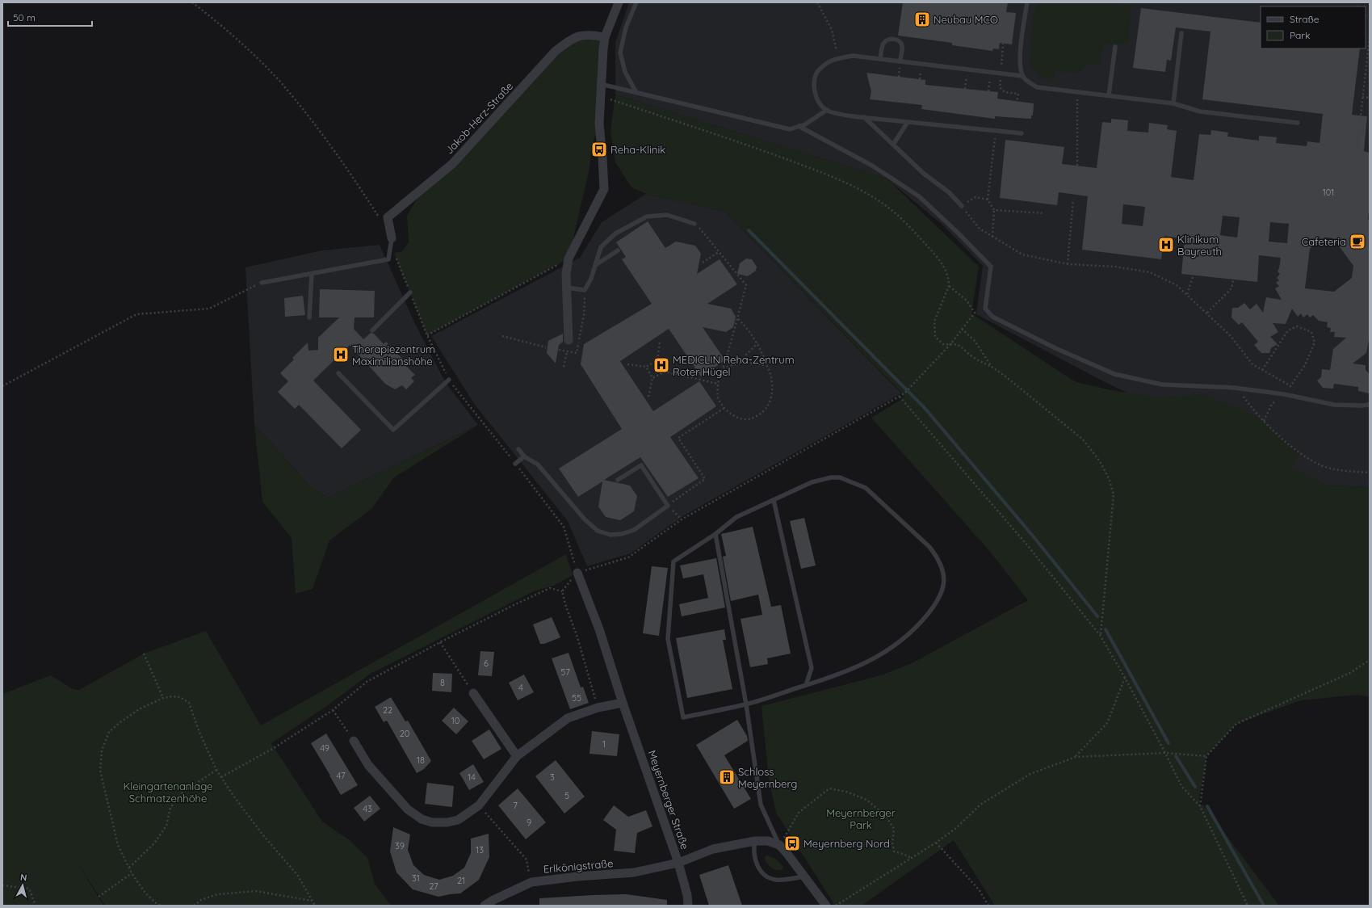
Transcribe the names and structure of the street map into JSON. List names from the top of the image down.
{
  "streets": {
    "street": ["Jakob-Herz-Straße", "Meyernberger Straße", "Erlkönigstraße"]
  },
  "crossings": [
    ["Meyernberger Straße", "Erlkönigstraße"]
  ],
  "parks": ["Kleingartenanlage Schmatzenhöhe", "Meyernberger Park"],
  "places": {
    "building": ["Neubau MCO", "Schloss Meyernberg"],
    "bus stop": ["Reha-Klinik", "Meyernberg Nord"],
    "cafe": ["Cafeteria"],
    "hospital": ["Klinikum Bayreuth", "Therapiezentrum Maximilianshöhe", "MEDICLIN Reha-Zentrum Roter Hügel"]
  },
  "house_numbers": [
    "101",
    "6",
    "57",
    "8",
    "4",
    "55",
    "22",
    "10",
    "20",
    "1",
    "49",
    "18",
    "47",
    "14",
    "3",
    "5",
    "7",
    "43",
    "9",
    "39",
    "13",
    "31",
    "21",
    "27"
  ],
  "legend": ["Straße", "Park"],
  "scale_bar": "50 m",
  "north": "top"
}
